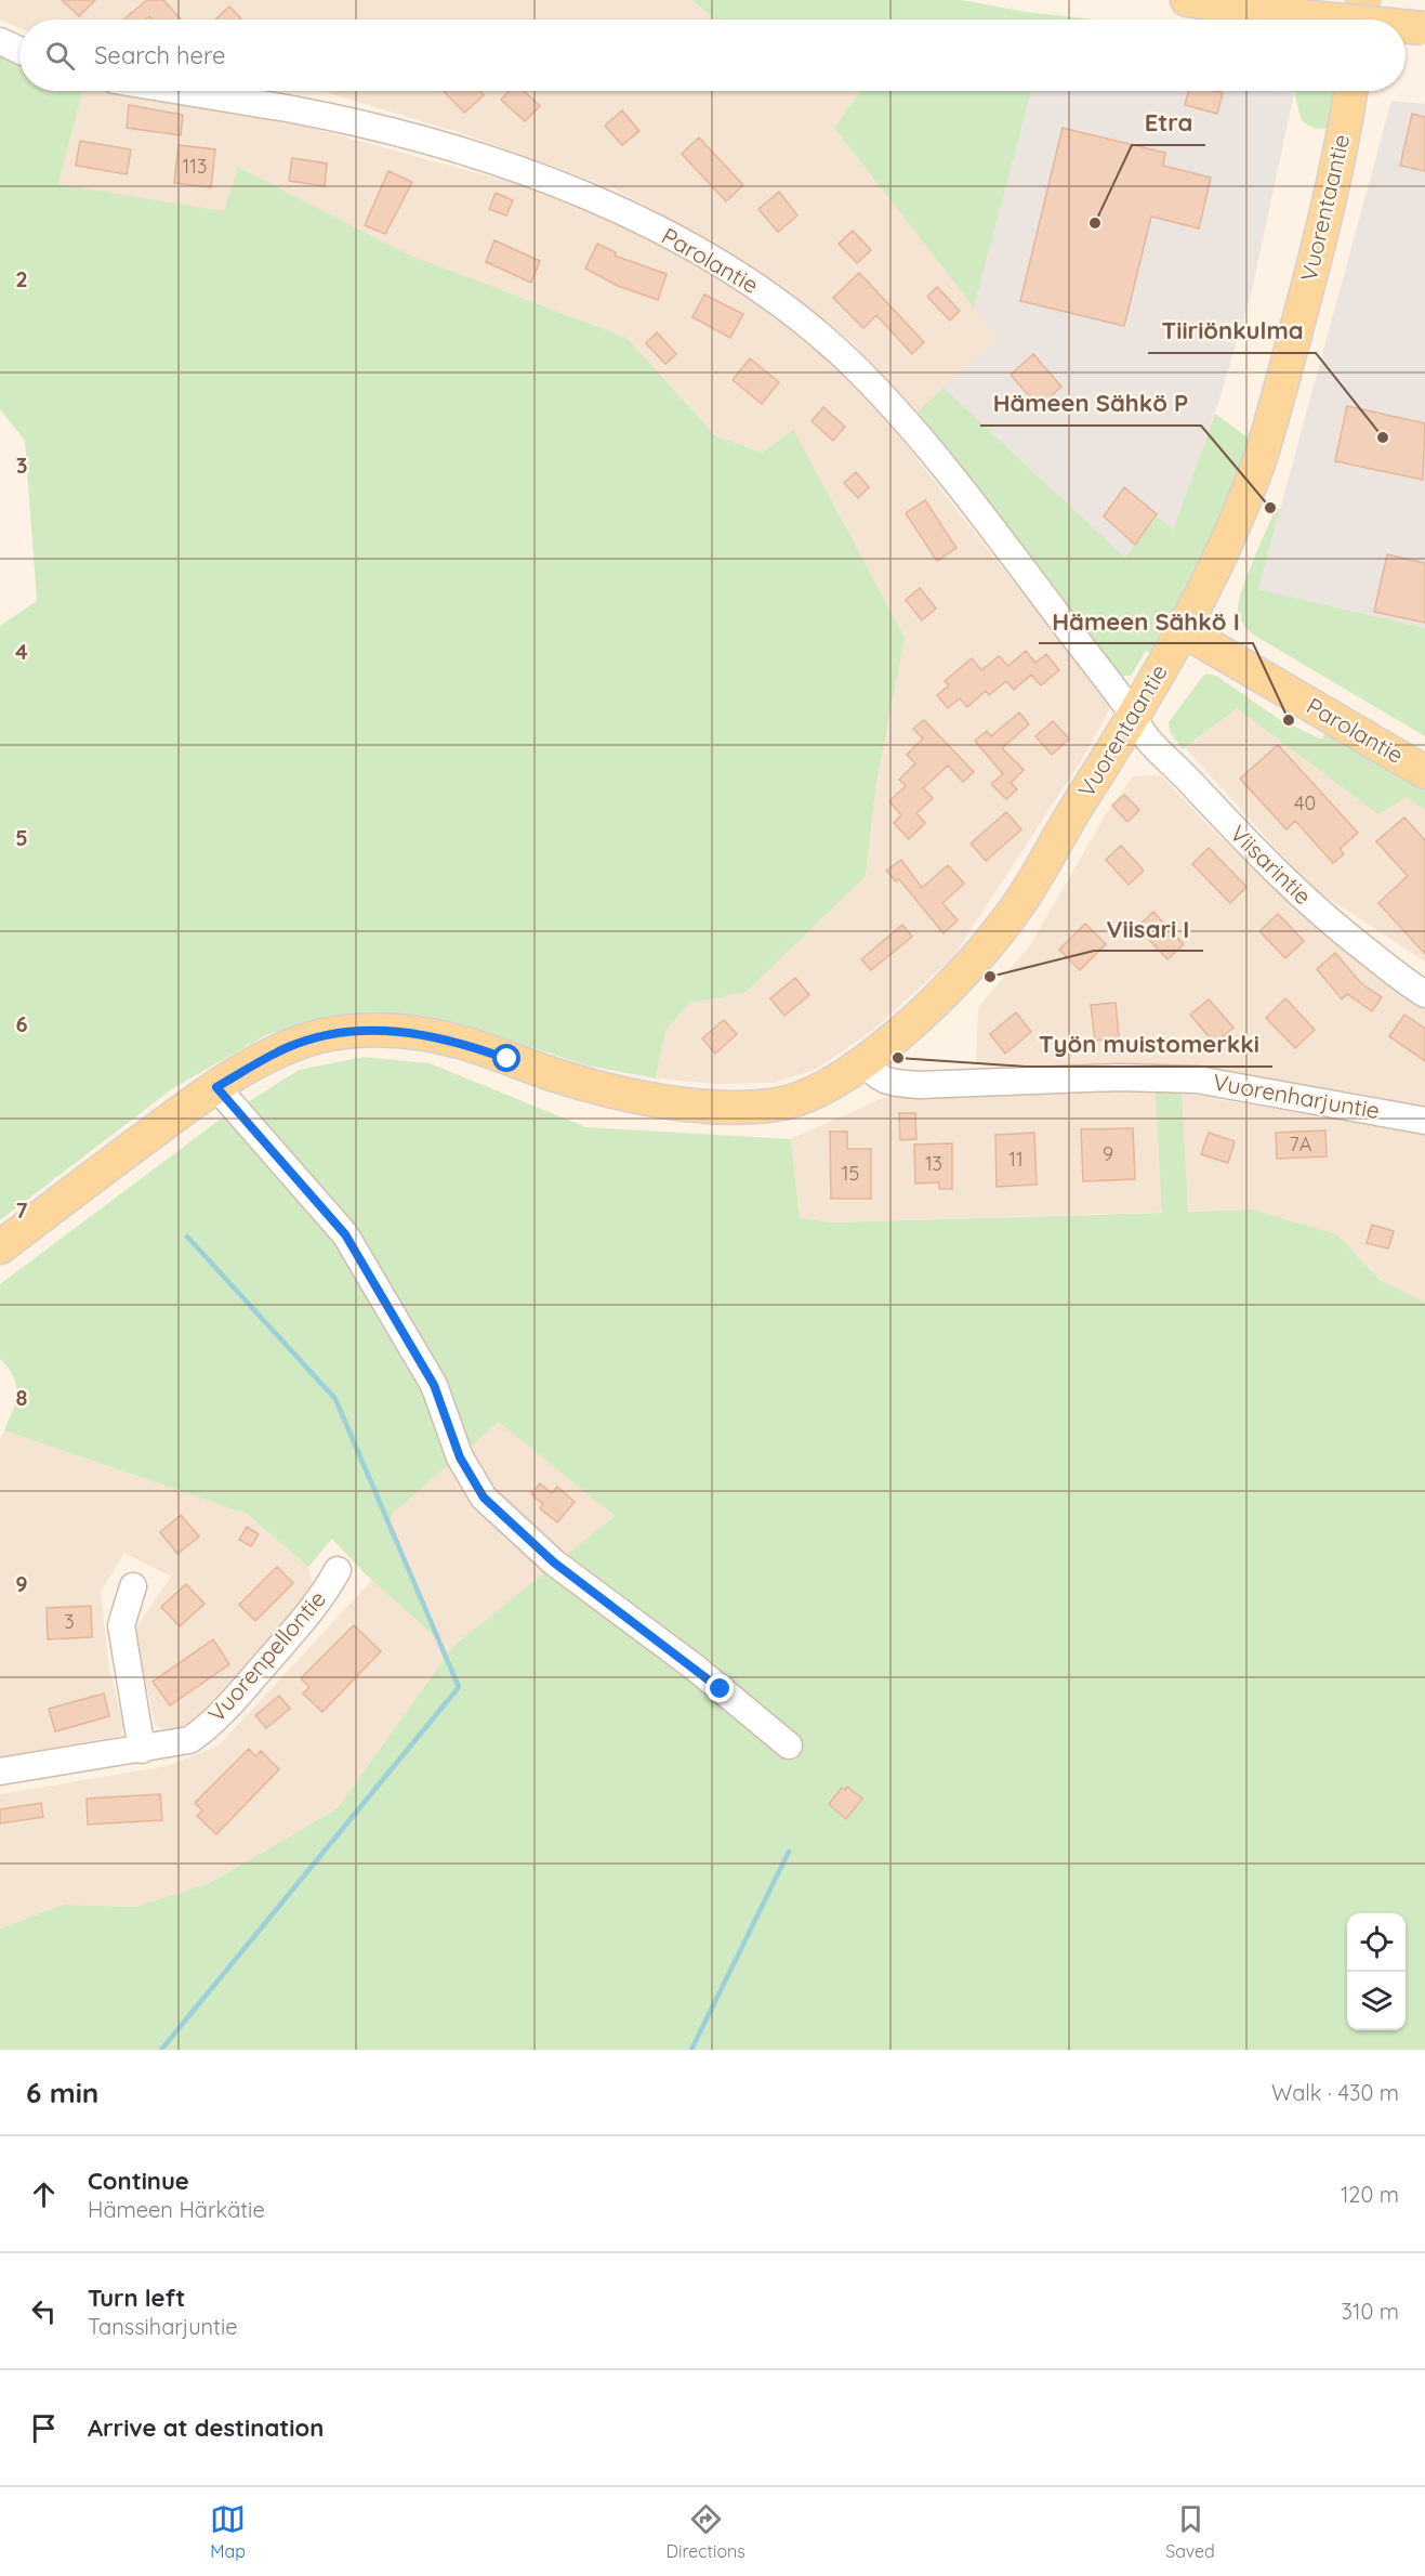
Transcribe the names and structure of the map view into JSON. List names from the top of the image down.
{
  "streets": {
    "main road": ["Vuorentaantie", "Parolantie"],
    "street": ["Viisarintie", "Vuorenharjuntie", "Vuorenpellontie"]
  },
  "crossings": [
    ["Vuorentaantie", "Parolantie"],
    ["Vuorentaantie", "Viisarintie"],
    ["Vuorentaantie", "Vuorenharjuntie"],
    ["Parolantie", "Viisarintie"]
  ],
  "places": [
    "Etra",
    "Tiiriönkulma",
    "Hämeen Sähkö P",
    "Hämeen Sähkö I",
    "Viisari I",
    "Työn muistomerkki"
  ],
  "house_numbers": [
    "113",
    "40",
    "7A",
    "9",
    "11",
    "13",
    "15",
    "3"
  ],
  "page": {
    "search": "Search here",
    "heading": ["6 min", "Walk · 430 m"],
    "list": [
      ["Continue", "Hämeen Härkätie", "120 m"],
      ["Turn left", "Tanssiharjuntie", "310 m"],
      "Arrive at destination"
    ],
    "nav": ["Map", "Directions", "Saved"]
  },
  "grid": {
    "rows": [
      "2",
      "3",
      "4",
      "5",
      "6",
      "7",
      "8",
      "9"
    ]
  }
}
